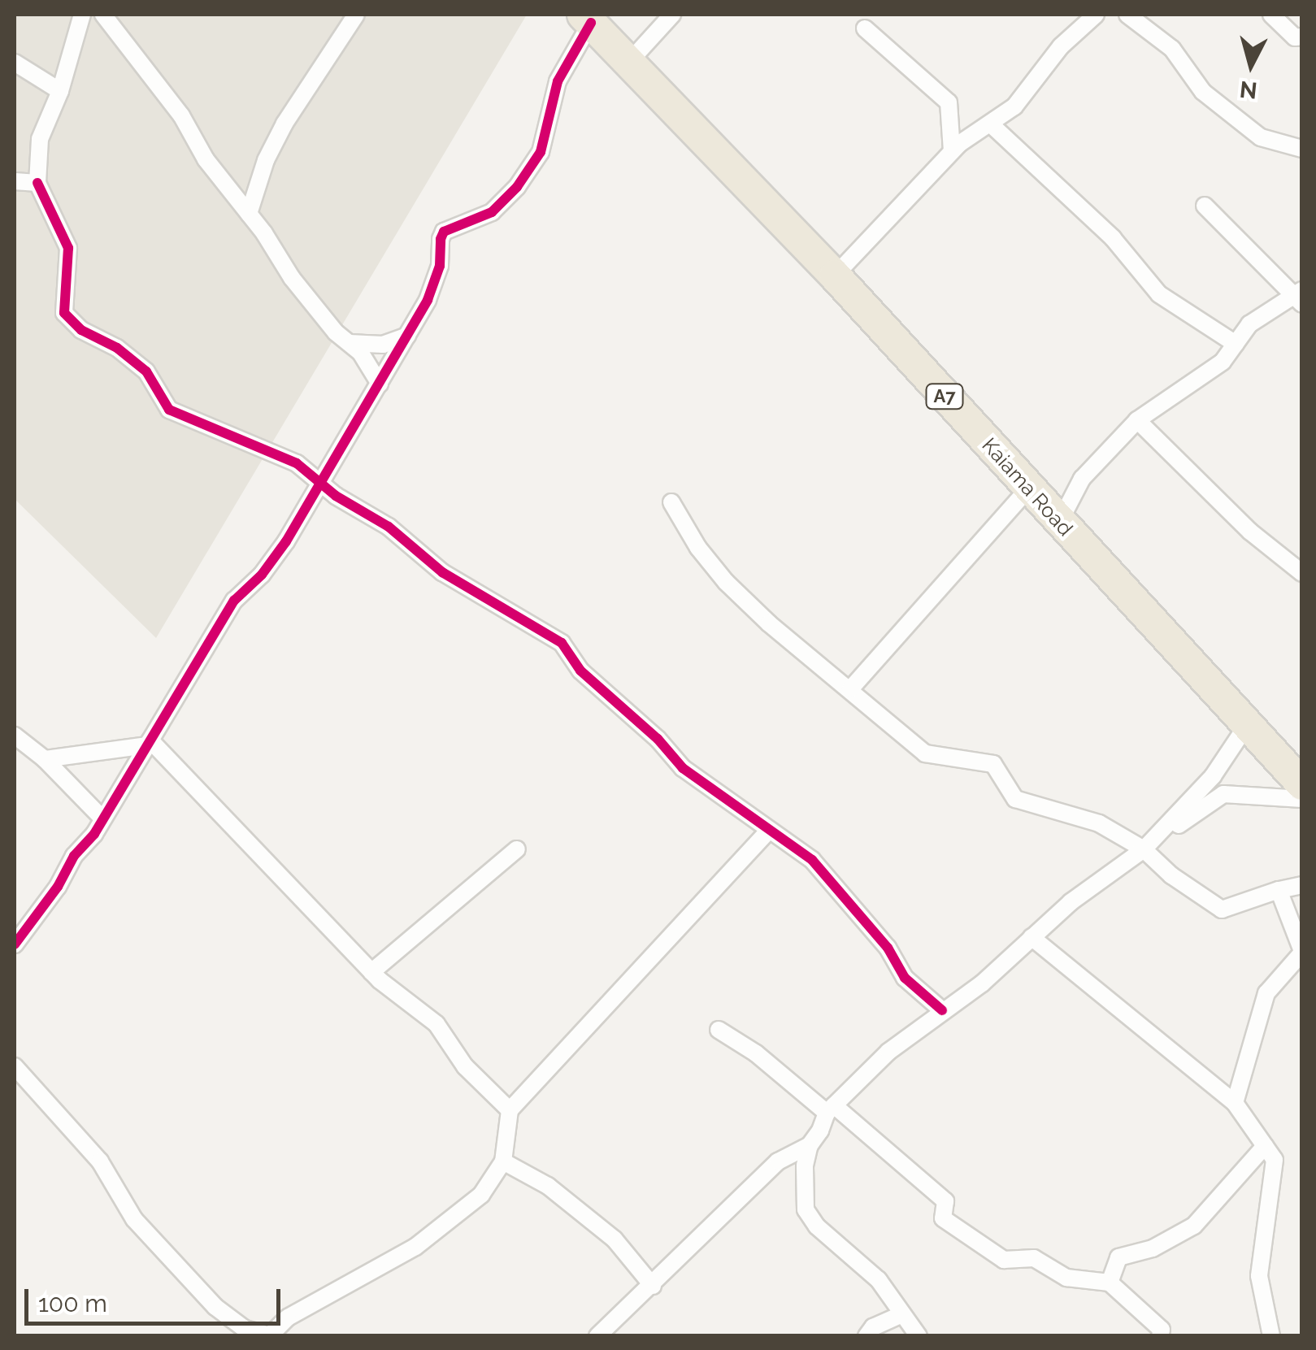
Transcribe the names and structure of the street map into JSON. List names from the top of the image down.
{
  "streets": {
    "highway": ["A7", "Kaiama Road"]
  },
  "scale_bar": "100 m",
  "north": "bottom"
}
